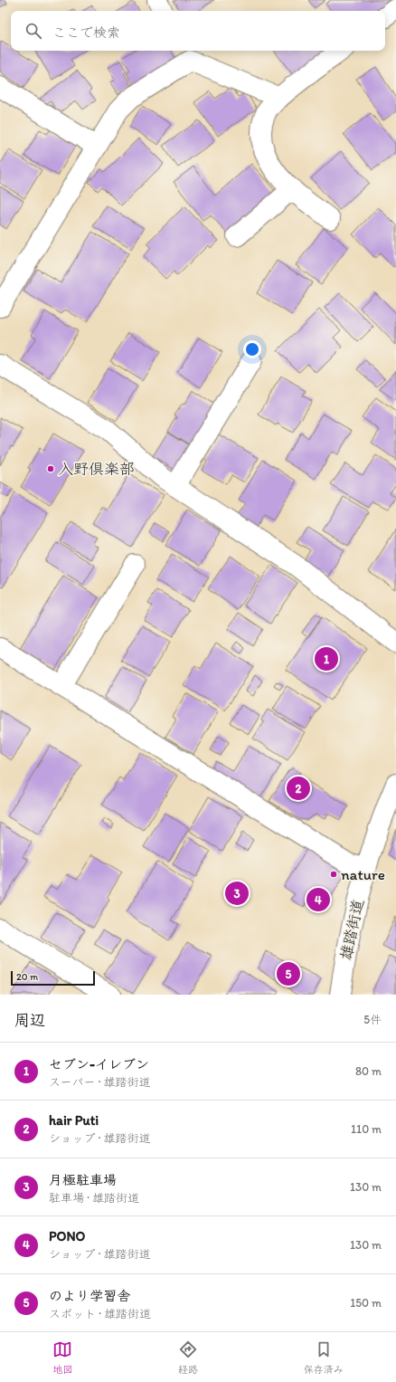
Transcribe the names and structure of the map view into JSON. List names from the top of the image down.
{
  "streets": {
    "street": ["雄踏街道"]
  },
  "places": ["入野倶楽部", "nature"],
  "scale_bar": "20 m",
  "page": {
    "search": "ここで検索",
    "pins": [
      "1",
      "2",
      "3",
      "4",
      "5"
    ],
    "scale": "20 m",
    "heading": ["周辺", "5件"],
    "list": [
      {
        "mark": "1",
        "name": "セブン-イレブン",
        "note": "スーパー · 雄踏街道",
        "value": "80 m"
      },
      {
        "mark": "2",
        "name": "hair Puti",
        "note": "ショップ · 雄踏街道",
        "value": "110 m"
      },
      {
        "mark": "3",
        "name": "月極駐車場",
        "note": "駐車場 · 雄踏街道",
        "value": "130 m"
      },
      {
        "mark": "4",
        "name": "PONO",
        "note": "ショップ · 雄踏街道",
        "value": "130 m"
      },
      {
        "mark": "5",
        "name": "のより学習舎",
        "note": "スポット · 雄踏街道",
        "value": "150 m"
      }
    ],
    "nav": ["地図", "経路", "保存済み"]
  }
}
